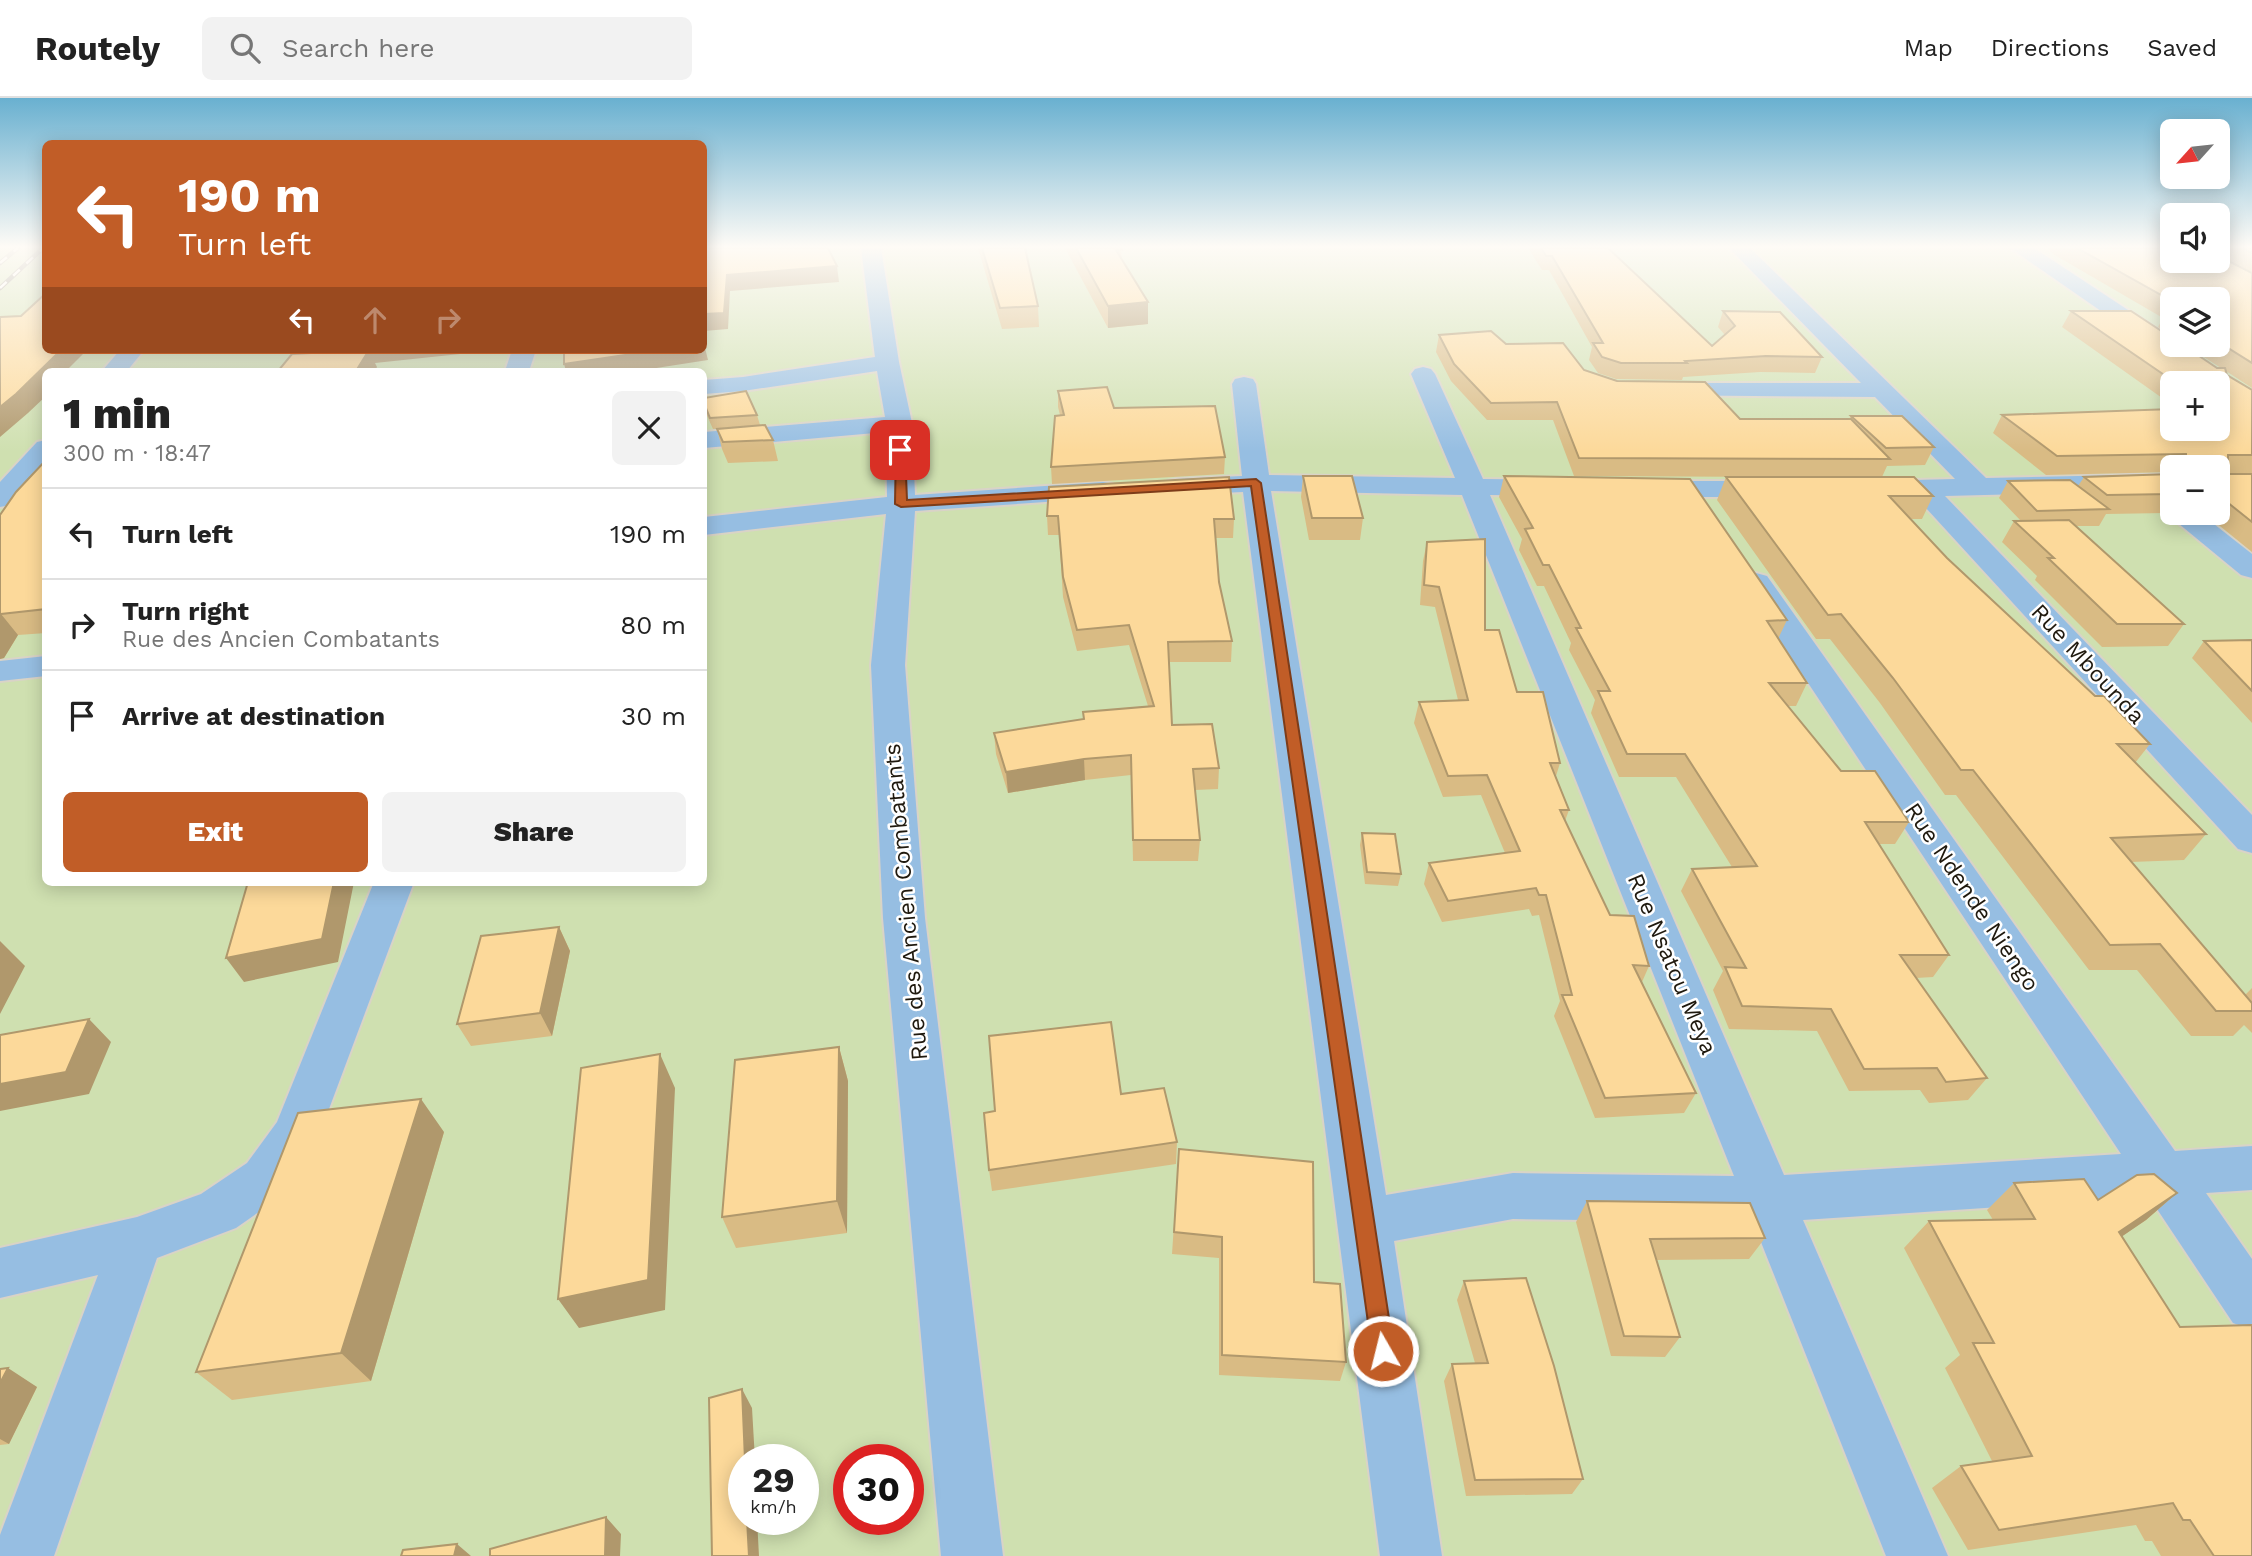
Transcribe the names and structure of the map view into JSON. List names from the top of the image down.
{
  "streets": {
    "street": [
      "Rue Mbounda",
      "Rue Ndende Niengo",
      "Rue des Ancien Combatants",
      "Rue Nsatou Meya"
    ]
  },
  "north": "bottom left",
  "page": {
    "header": "Routely",
    "search": "Search here",
    "nav": ["Map", "Directions", "Saved"],
    "map_buttons": ["+", "−"],
    "turn": ["190 m", "Turn left"],
    "heading": ["1 min", "300 m · 18:47"],
    "list": [
      {
        "name": "Turn left",
        "value": "190 m"
      },
      {
        "name": "Turn right",
        "note": "Rue des Ancien Combatants",
        "value": "80 m"
      },
      {
        "name": "Arrive at destination",
        "value": "30 m"
      }
    ],
    "buttons": ["Exit", "Share"],
    "speed": "29 km/h",
    "limit": "30"
  }
}
